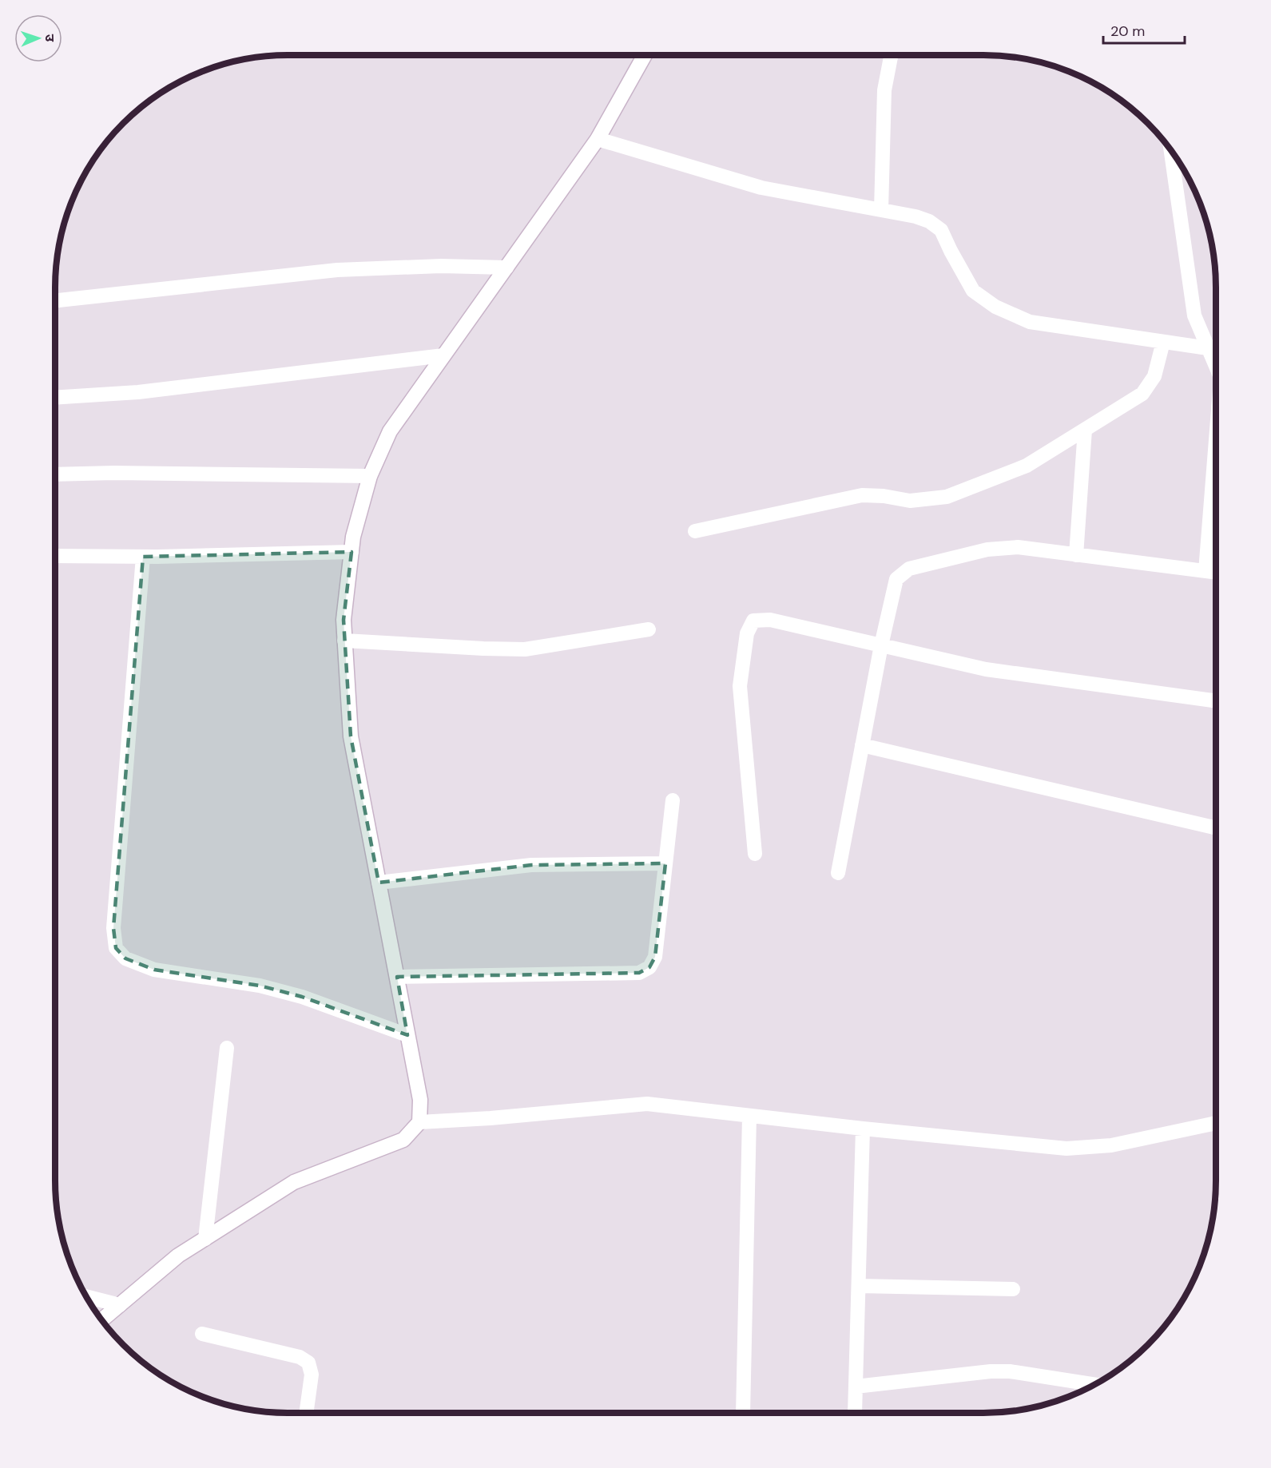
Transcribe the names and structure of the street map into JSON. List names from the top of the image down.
{
  "scale_bar": "20 m",
  "north": "right"
}
